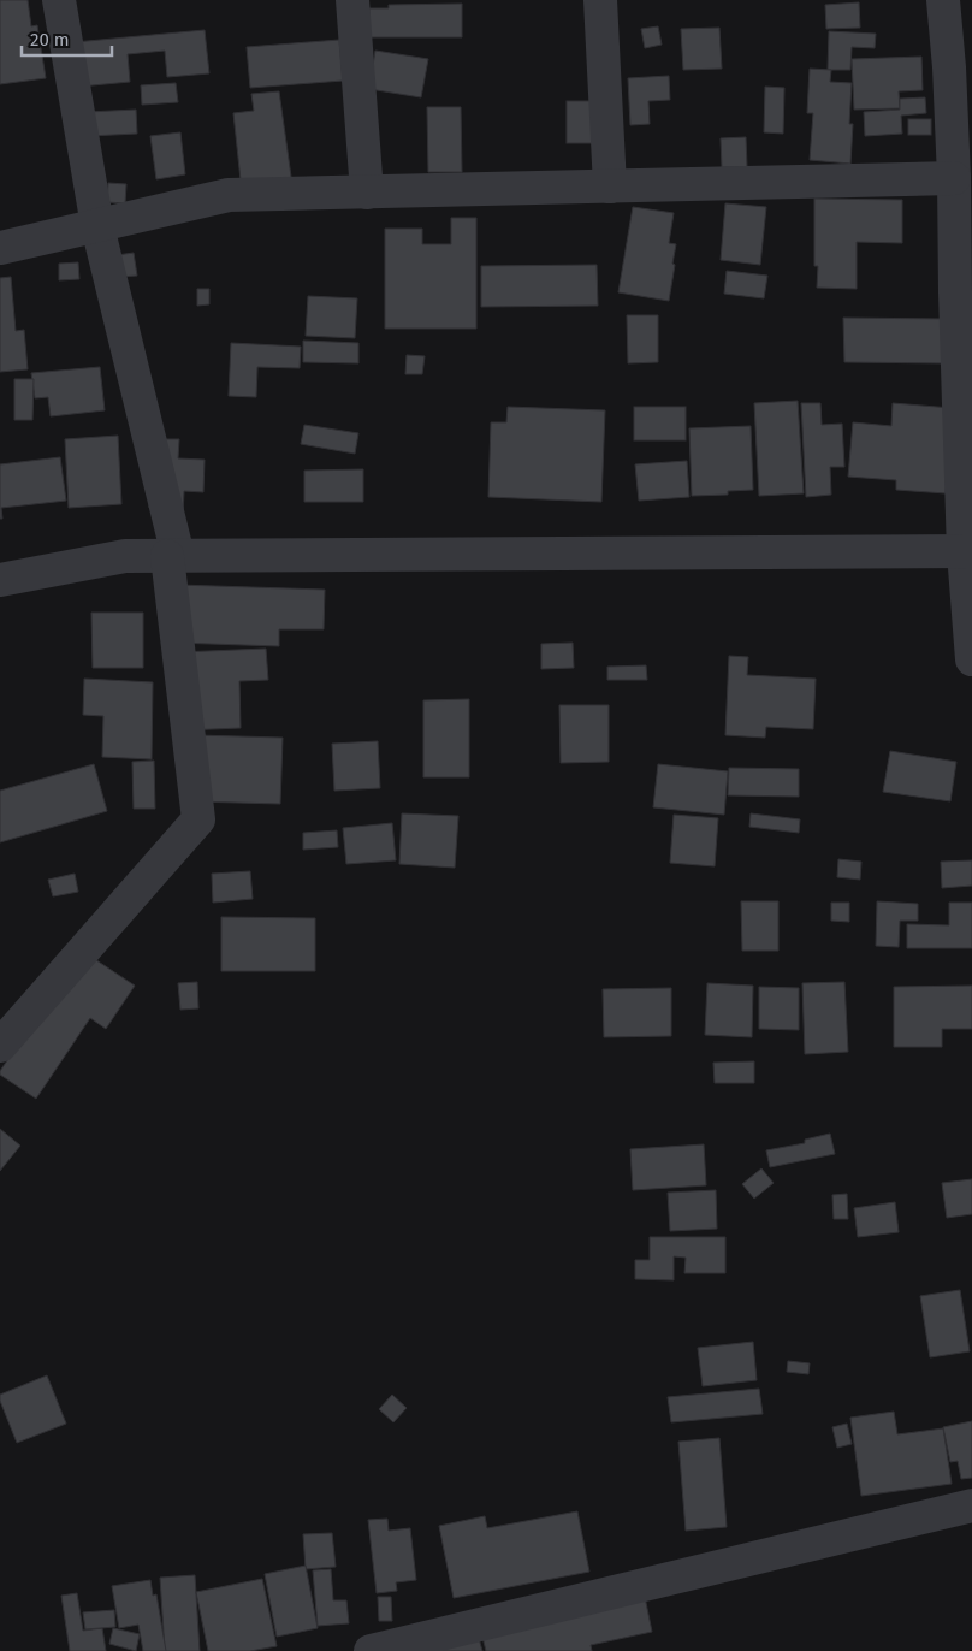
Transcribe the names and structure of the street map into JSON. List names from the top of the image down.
{
  "scale_bar": "20 m"
}
